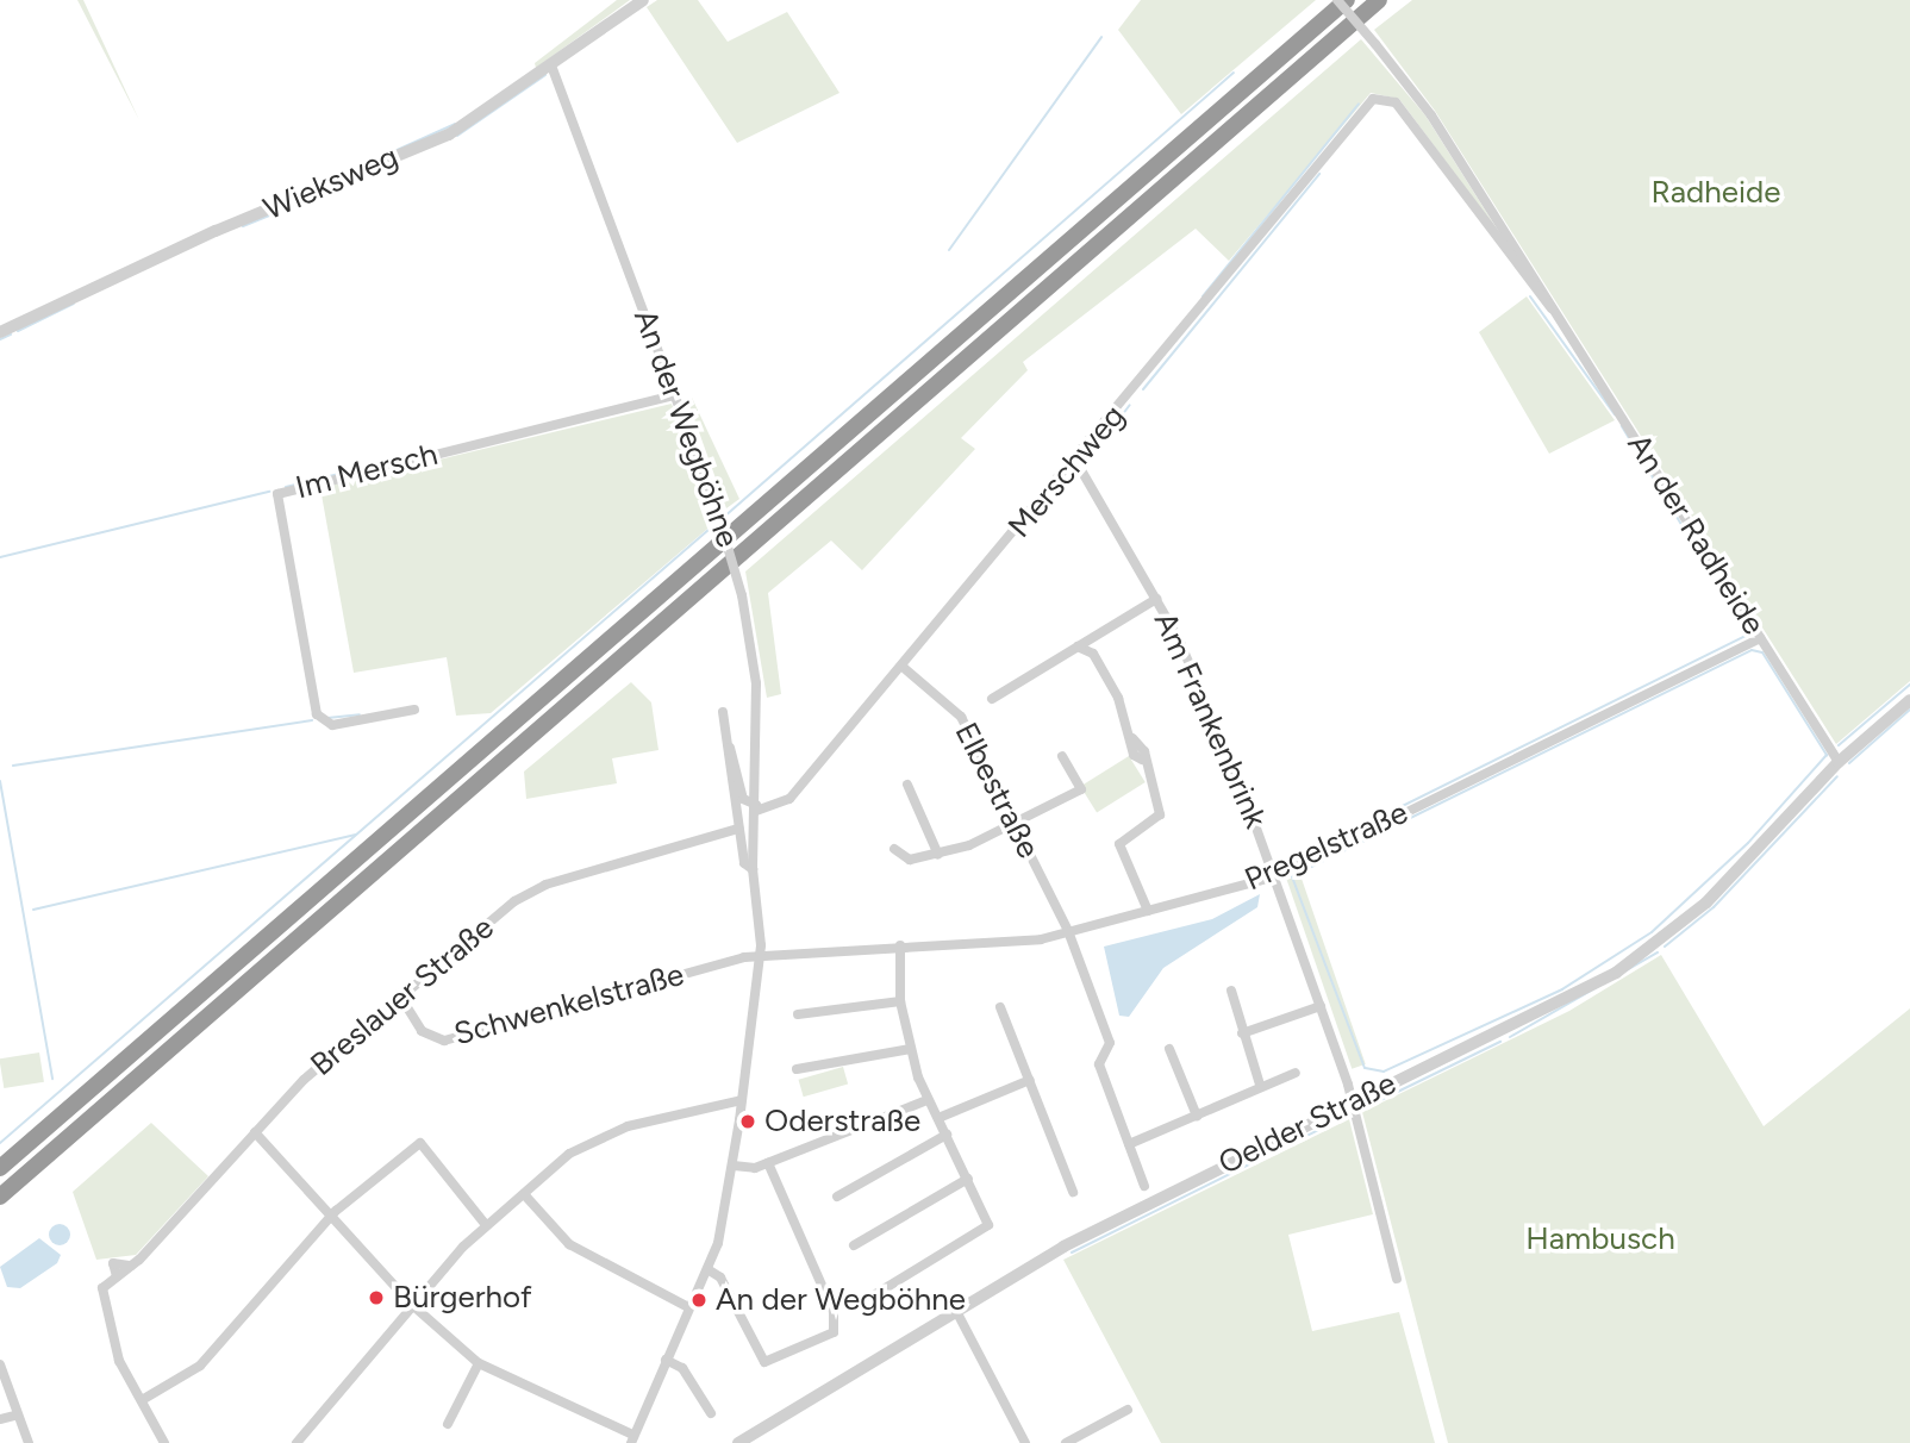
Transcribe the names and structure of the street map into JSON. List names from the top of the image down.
{
  "streets": {
    "street": [
      "Wieksweg",
      "An der Wegböhne",
      "Im Mersch",
      "Merschweg",
      "An der Radheide",
      "Am Frankenbrink",
      "Elbestraße",
      "Pregelstraße",
      "Breslauer Straße",
      "Schwenkelstraße",
      "Oelder Straße"
    ]
  },
  "crossings": [
    ["Wieksweg", "An der Wegböhne"],
    ["An der Wegböhne", "Im Mersch"],
    ["An der Wegböhne", "Merschweg"],
    ["An der Wegböhne", "Pregelstraße"],
    ["An der Wegböhne", "Breslauer Straße"],
    ["An der Wegböhne", "Schwenkelstraße"],
    ["Merschweg", "An der Radheide"],
    ["Merschweg", "Am Frankenbrink"],
    ["Merschweg", "Elbestraße"],
    ["An der Radheide", "Pregelstraße"],
    ["An der Radheide", "Oelder Straße"],
    ["Am Frankenbrink", "Pregelstraße"],
    ["Am Frankenbrink", "Oelder Straße"],
    ["Elbestraße", "Pregelstraße"],
    ["Pregelstraße", "Schwenkelstraße"],
    ["Breslauer Straße", "Schwenkelstraße"]
  ],
  "parks": ["Radheide", "Hambusch"],
  "places": ["Oderstraße", "Bürgerhof", "An der Wegböhne"]
}
